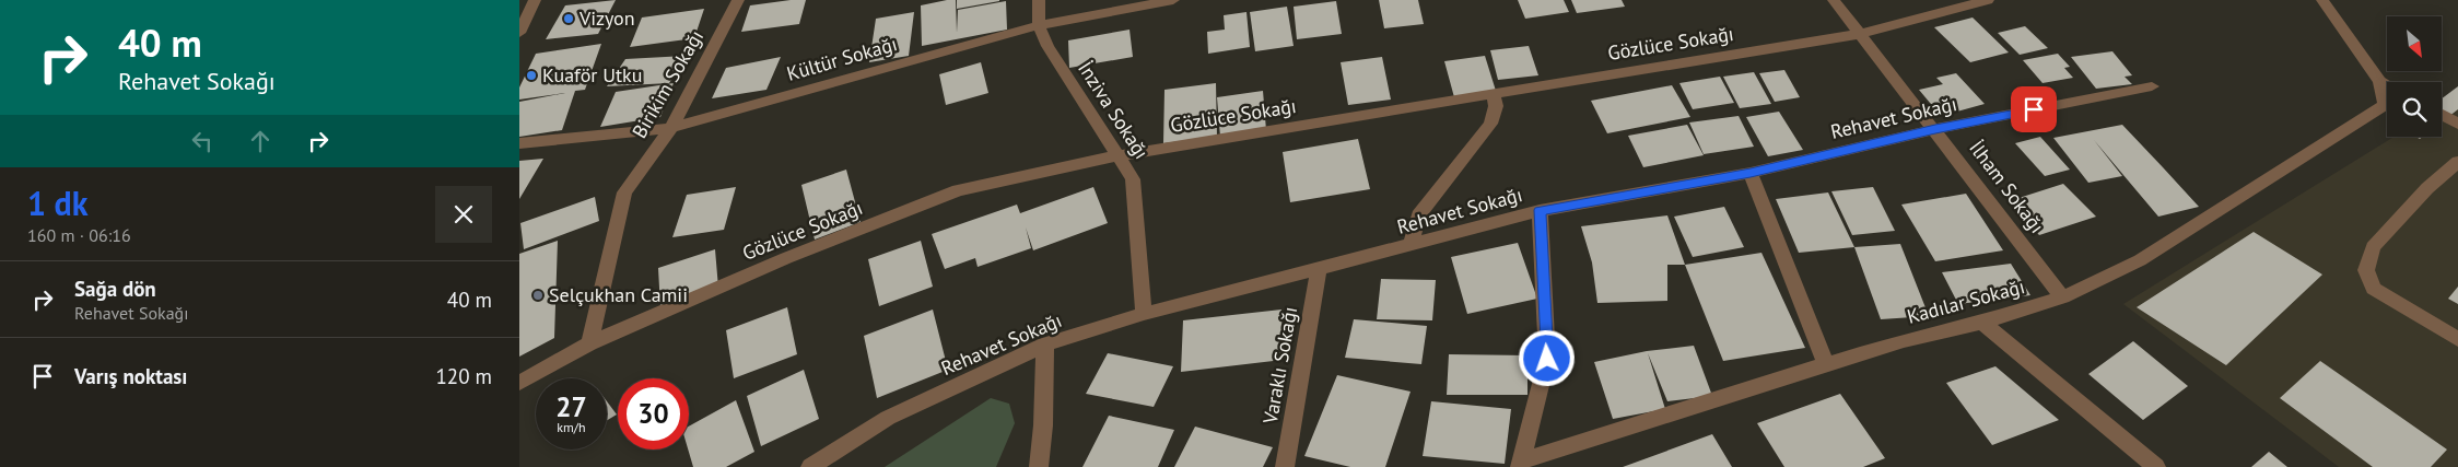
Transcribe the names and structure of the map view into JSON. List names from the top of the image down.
{
  "streets": {
    "street": [
      "Gözlüce Sokağı",
      "Kültür Sokağı",
      "Birikim Sokağı",
      "İnziva Sokağı",
      "Rehavet Sokağı",
      "İlham Sokağı",
      "Kadılar Sokağı",
      "Varaklı Sokağı"
    ]
  },
  "crossings": [
    ["Gözlüce Sokağı", "Birikim Sokağı"],
    ["Gözlüce Sokağı", "İnziva Sokağı"],
    ["Gözlüce Sokağı", "İlham Sokağı"],
    ["Kültür Sokağı", "Birikim Sokağı"],
    ["Kültür Sokağı", "İnziva Sokağı"],
    ["İnziva Sokağı", "Rehavet Sokağı"],
    ["Rehavet Sokağı", "İlham Sokağı"],
    ["Rehavet Sokağı", "Varaklı Sokağı"],
    ["İlham Sokağı", "Kadılar Sokağı"]
  ],
  "places": ["Vizyon", "Kuaför Utku", "Selçukhan Camii"],
  "north": "bottom right",
  "page": {
    "turn": ["40 m", "Rehavet Sokağı"],
    "heading": ["1 dk", "160 m · 06:16"],
    "list": [
      {
        "name": "Sağa dön",
        "note": "Rehavet Sokağı",
        "value": "40 m"
      },
      {
        "name": "Varış noktası",
        "value": "120 m"
      }
    ],
    "speed": "27 km/h",
    "limit": "30"
  }
}
